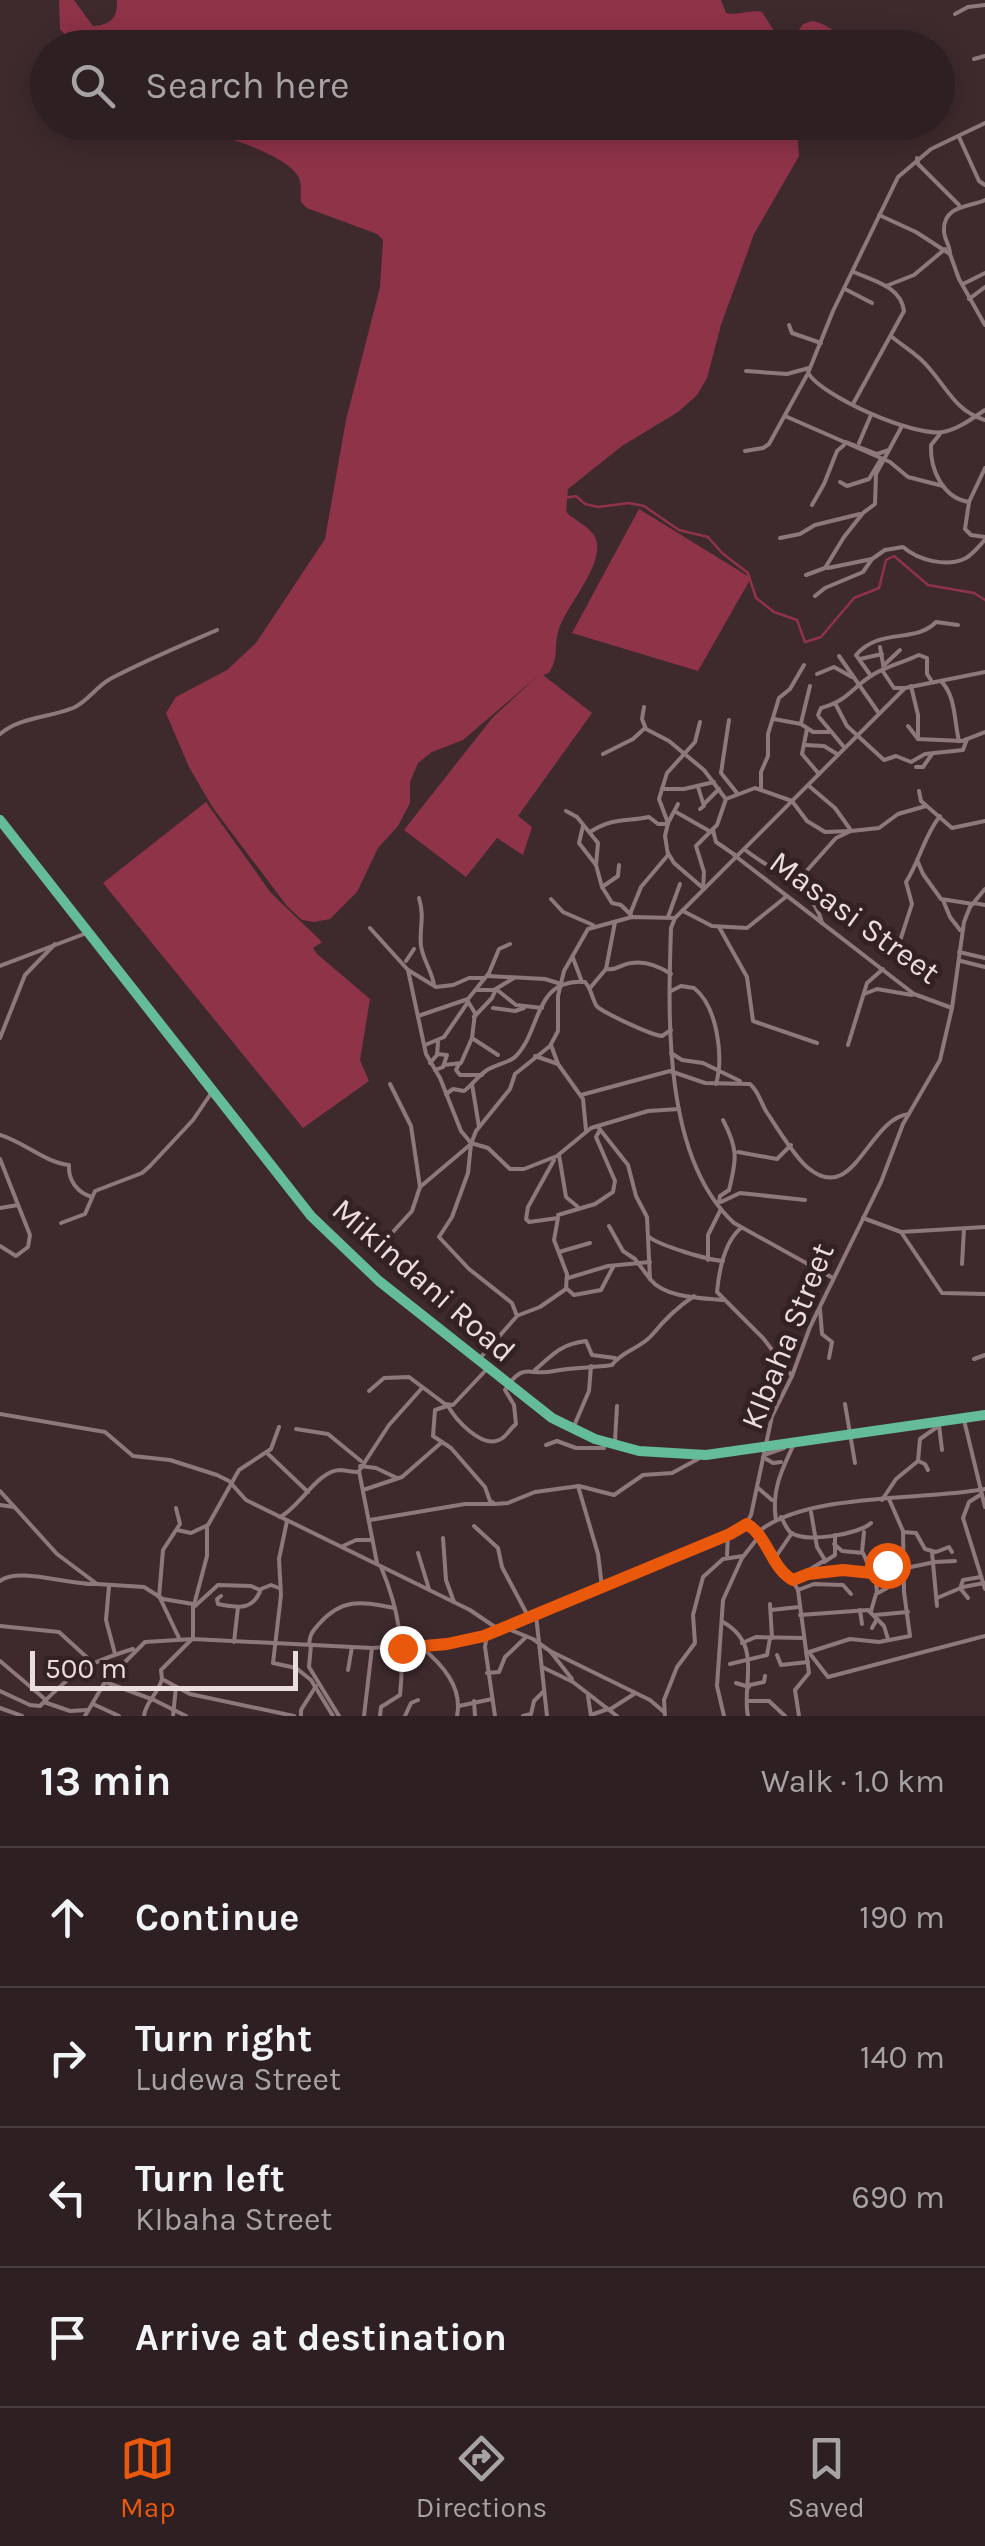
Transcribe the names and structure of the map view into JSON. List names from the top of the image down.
{
  "streets": {
    "highway": ["Mikindani Road"],
    "street": ["Masasi Street", "KIbaha Street"]
  },
  "crossings": [
    ["Masasi Street", "KIbaha Street"],
    ["Mikindani Road", "KIbaha Street"]
  ],
  "scale_bar": "500 m",
  "page": {
    "search": "Search here",
    "scale": "500 m",
    "heading": ["13 min", "Walk · 1.0 km"],
    "list": [
      ["Continue", "190 m"],
      ["Turn right", "Ludewa Street", "140 m"],
      ["Turn left", "KIbaha Street", "690 m"],
      "Arrive at destination"
    ],
    "nav": ["Map", "Directions", "Saved"]
  }
}
